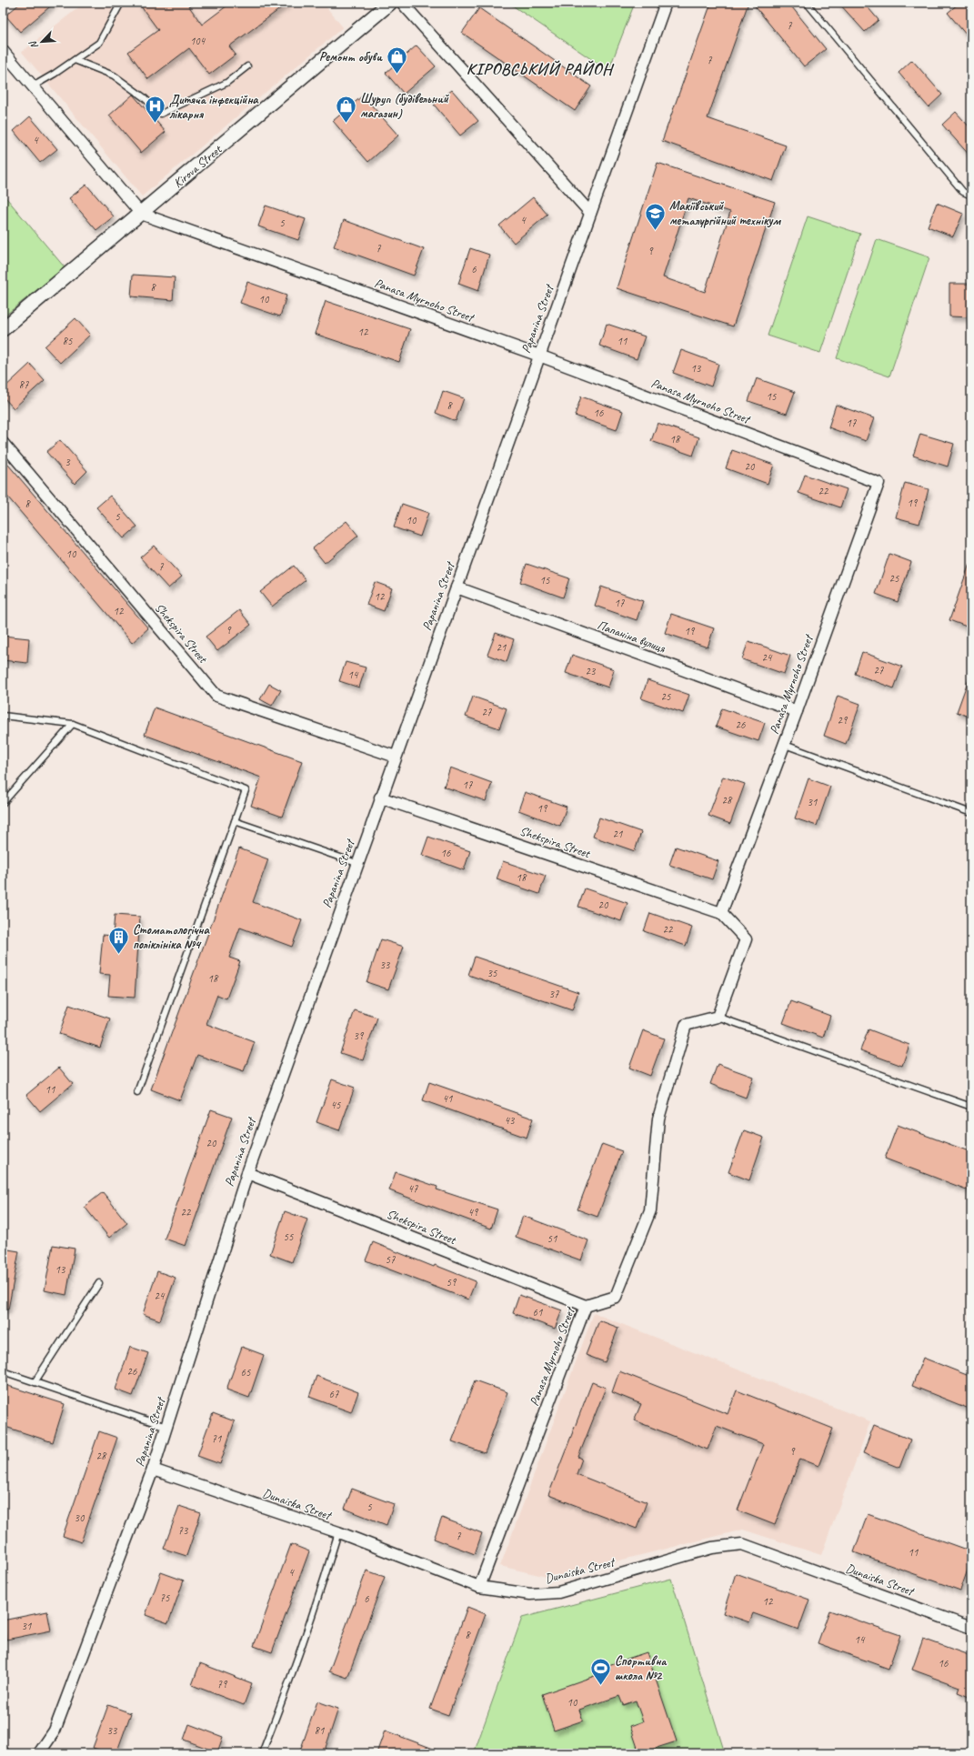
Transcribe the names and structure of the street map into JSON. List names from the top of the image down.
{
  "streets": {
    "street": [
      "Kirova Street",
      "Panasa Myrnoho Street",
      "Papanina Street",
      "Shekspira Street",
      "Папаніна вулиця",
      "Dunaiska Street"
    ]
  },
  "crossings": [
    ["Kirova Street", "Panasa Myrnoho Street"],
    ["Panasa Myrnoho Street", "Papanina Street"],
    ["Panasa Myrnoho Street", "Shekspira Street"],
    ["Panasa Myrnoho Street", "Папаніна вулиця"],
    ["Panasa Myrnoho Street", "Dunaiska Street"],
    ["Papanina Street", "Shekspira Street"],
    ["Papanina Street", "Папаніна вулиця"],
    ["Papanina Street", "Dunaiska Street"]
  ],
  "districts": ["КІРОВСЬКИЙ РАЙОН"],
  "places": {
    "shop": ["Ремонт обуви", "Шуруп (будівельний магазин)"],
    "hospital": ["Дитяча інфекційна лікарня"],
    "school or university": ["Макіївський металургійний технікум"],
    "building": ["Стоматологічна поліклініка №4"],
    "sports": ["Спортивна школа №2"]
  },
  "house_numbers": [
    "7",
    "104",
    "7",
    "4",
    "4",
    "5",
    "7",
    "9",
    "6",
    "8",
    "10",
    "12",
    "85",
    "11",
    "13",
    "87",
    "15",
    "8",
    "16",
    "17",
    "18",
    "3",
    "20",
    "22",
    "19",
    "8",
    "5",
    "10",
    "10",
    "7",
    "25",
    "15",
    "12",
    "17",
    "12",
    "9",
    "19",
    "21",
    "24",
    "27",
    "23",
    "14",
    "25",
    "27",
    "29",
    "26",
    "17",
    "28",
    "31",
    "19",
    "21",
    "16",
    "18",
    "20",
    "22",
    "33",
    "35",
    "18",
    "37",
    "39",
    "11",
    "41",
    "45",
    "43",
    "20",
    "47",
    "22",
    "49",
    "55",
    "51",
    "57",
    "13",
    "59",
    "24",
    "61",
    "26",
    "65",
    "67",
    "71",
    "9",
    "28",
    "5",
    "30",
    "73",
    "7",
    "11",
    "4",
    "75",
    "6",
    "12",
    "31",
    "8",
    "14",
    "16",
    "79",
    "10",
    "33",
    "81"
  ],
  "north": "bottom left"
}
